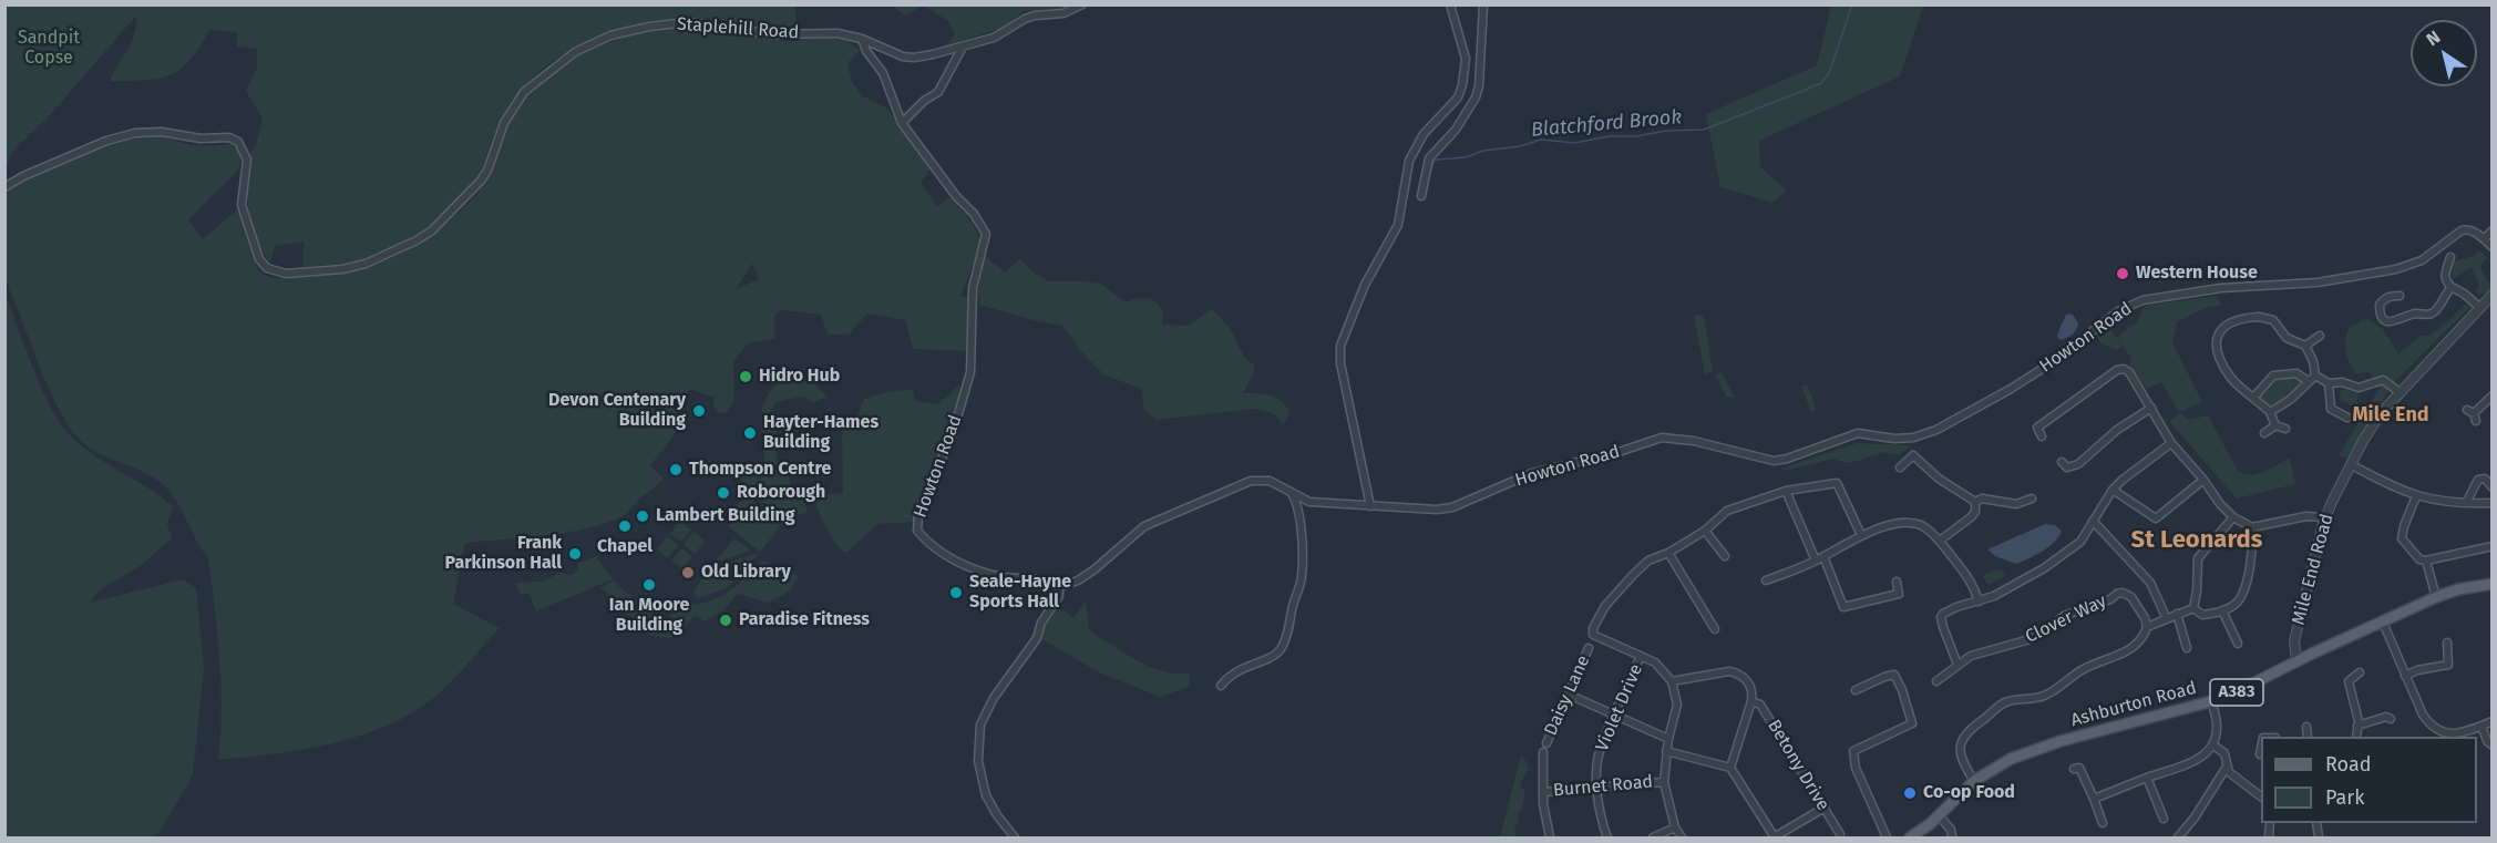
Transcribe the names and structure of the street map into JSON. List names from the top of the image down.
{
  "streets": {
    "main road": ["A383", "Ashburton Road"],
    "street": [
      "Staplehill Road",
      "Howton Road",
      "Mile End Road",
      "Clover Way",
      "Daisy Lane",
      "Violet Drive",
      "Betony Drive",
      "Burnet Road"
    ]
  },
  "crossings": [
    ["Staplehill Road", "Howton Road"],
    ["Mile End Road", "Ashburton Road"],
    ["Daisy Lane", "Burnet Road"],
    ["Violet Drive", "Burnet Road"]
  ],
  "districts": ["Mile End", "St Leonards"],
  "water": ["Blatchford Brook"],
  "parks": ["Sandpit Copse"],
  "places": [
    "Western House",
    "Hidro Hub",
    "Devon Centenary Building",
    "Hayter-Hames Building",
    "Thompson Centre",
    "Roborough",
    "Lambert Building",
    "Chapel",
    "Frank Parkinson Hall",
    "Old Library",
    "Ian Moore Building",
    "Seale-Hayne Sports Hall",
    "Paradise Fitness",
    "Co-op Food"
  ],
  "legend": ["Road", "Park"],
  "north": "top left"
}
